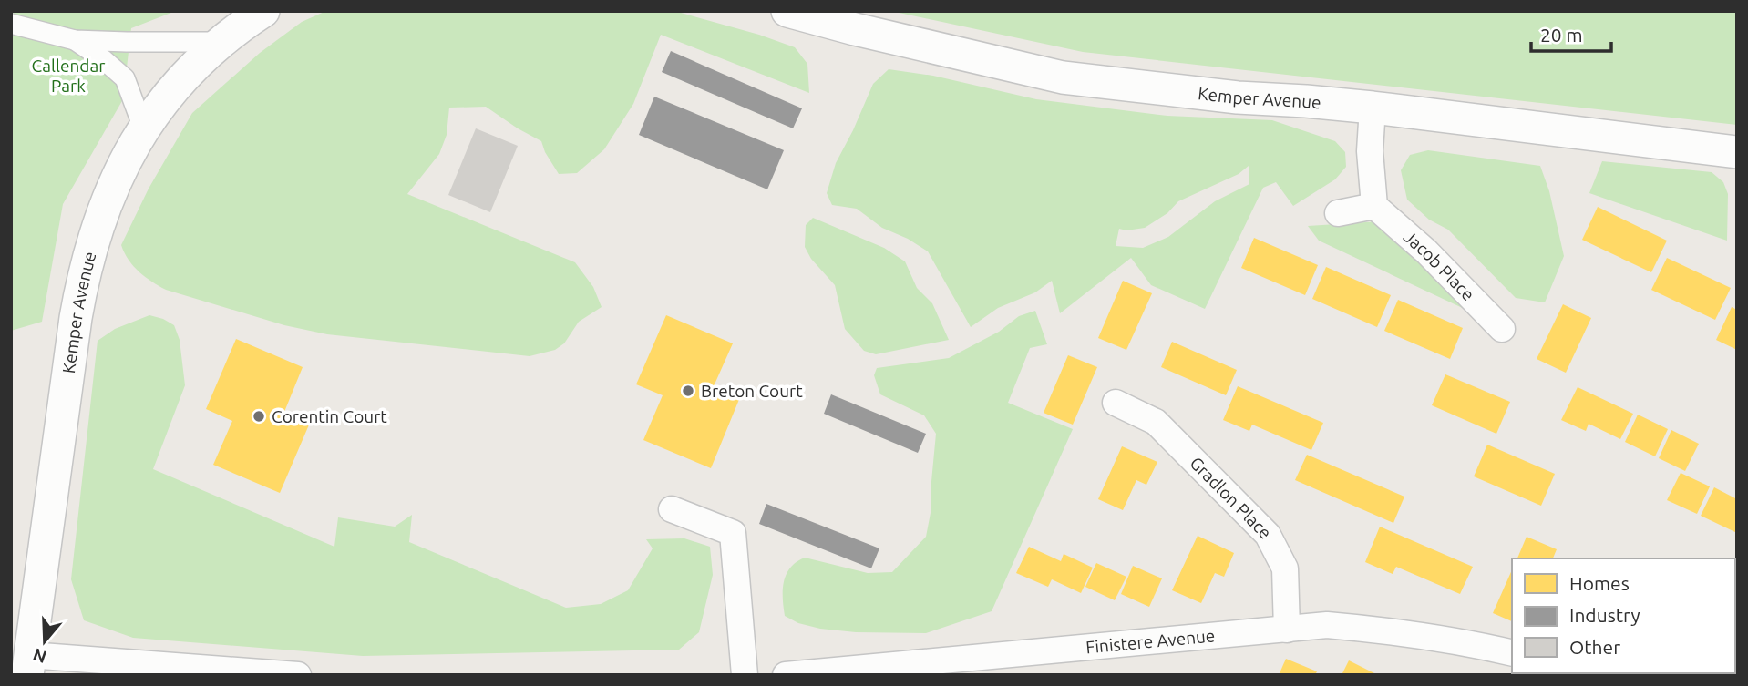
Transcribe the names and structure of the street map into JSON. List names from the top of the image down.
{
  "streets": {
    "street": [
      "Kemper Avenue",
      "Jacob Place",
      "Gradlon Place",
      "Finistere Avenue"
    ]
  },
  "crossings": [
    ["Gradlon Place", "Finistere Avenue"]
  ],
  "parks": ["Callendar Park"],
  "places": ["Breton Court", "Corentin Court"],
  "legend": ["Homes", "Industry", "Other"],
  "scale_bar": "20 m",
  "north": "bottom"
}
